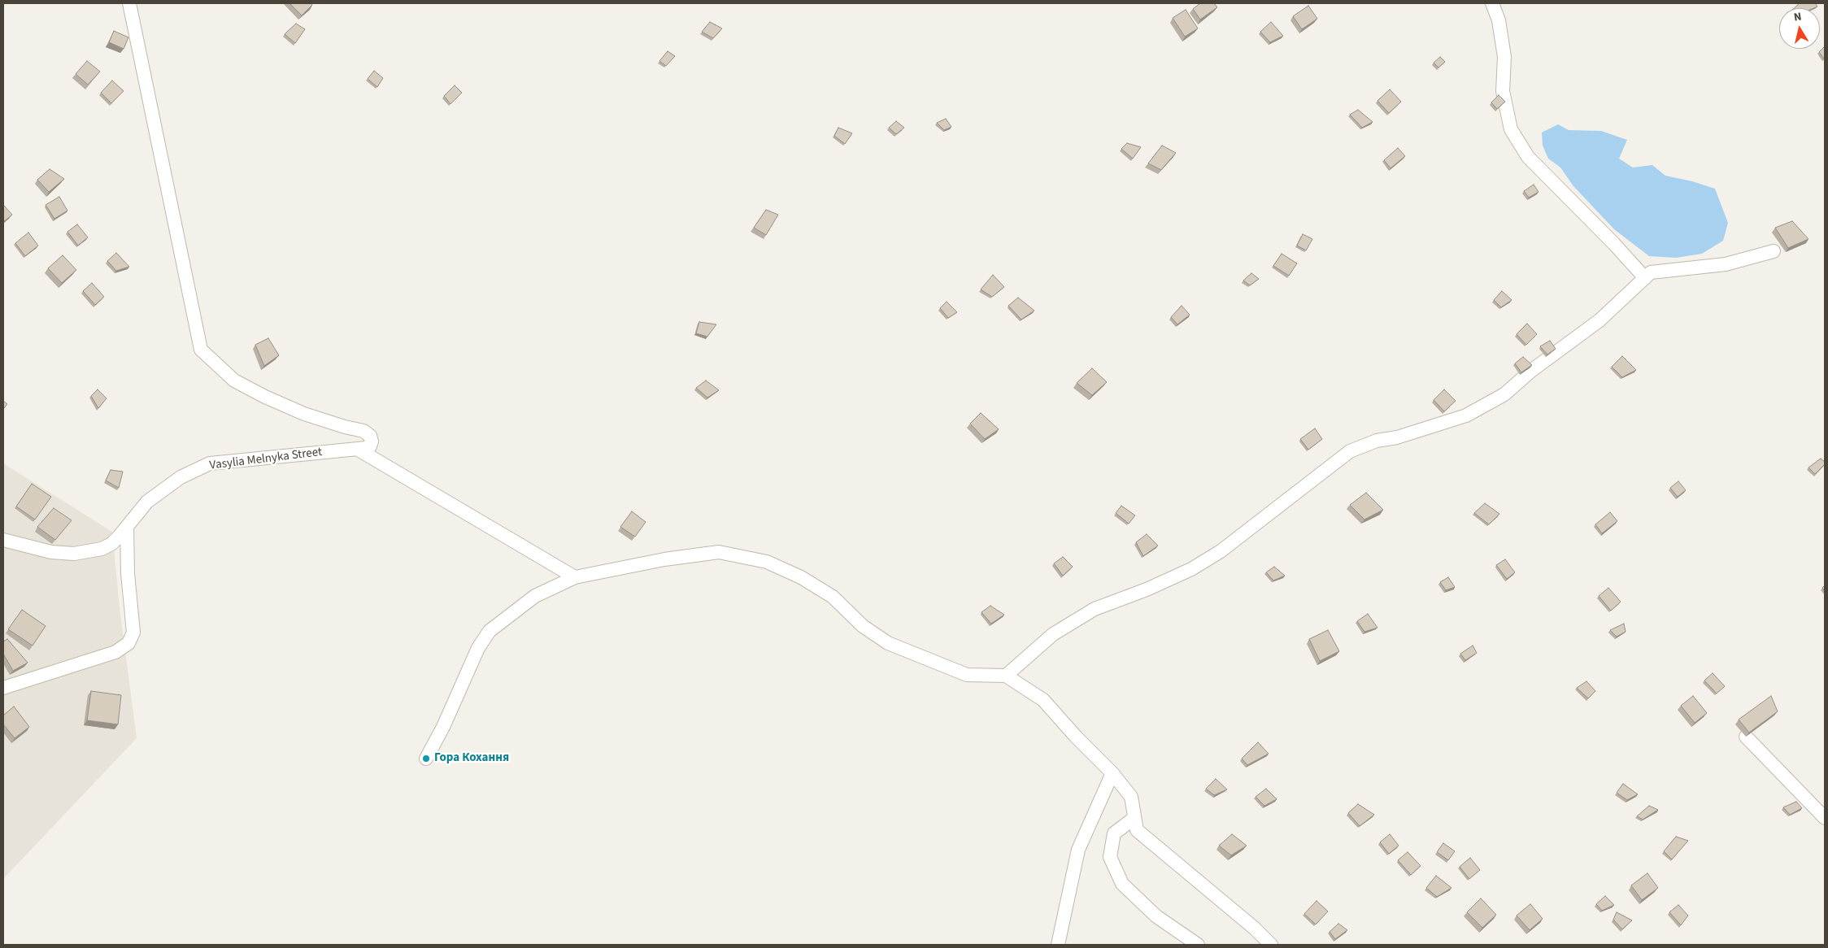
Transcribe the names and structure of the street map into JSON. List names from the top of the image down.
{
  "streets": {
    "street": ["Vasylia Melnyka Street"]
  },
  "places": ["Гора Кохання"],
  "north": "top"
}
